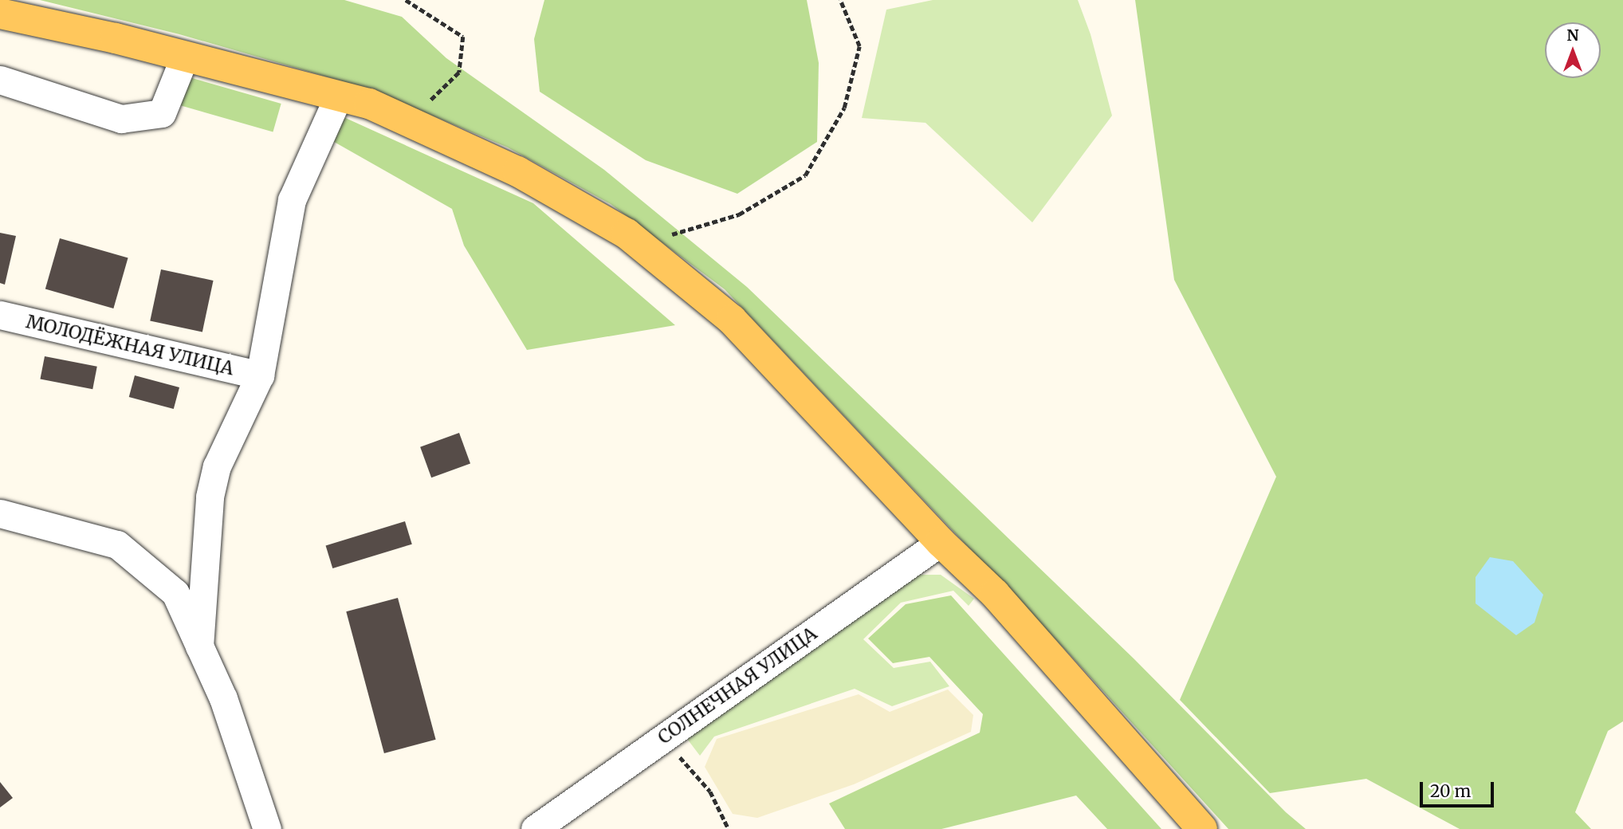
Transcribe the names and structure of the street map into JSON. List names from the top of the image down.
{
  "streets": {
    "street": ["МОЛОДЁЖНАЯ УЛИЦА", "СОЛНЕЧНАЯ УЛИЦА"]
  },
  "scale_bar": "20 m",
  "north": "top"
}
